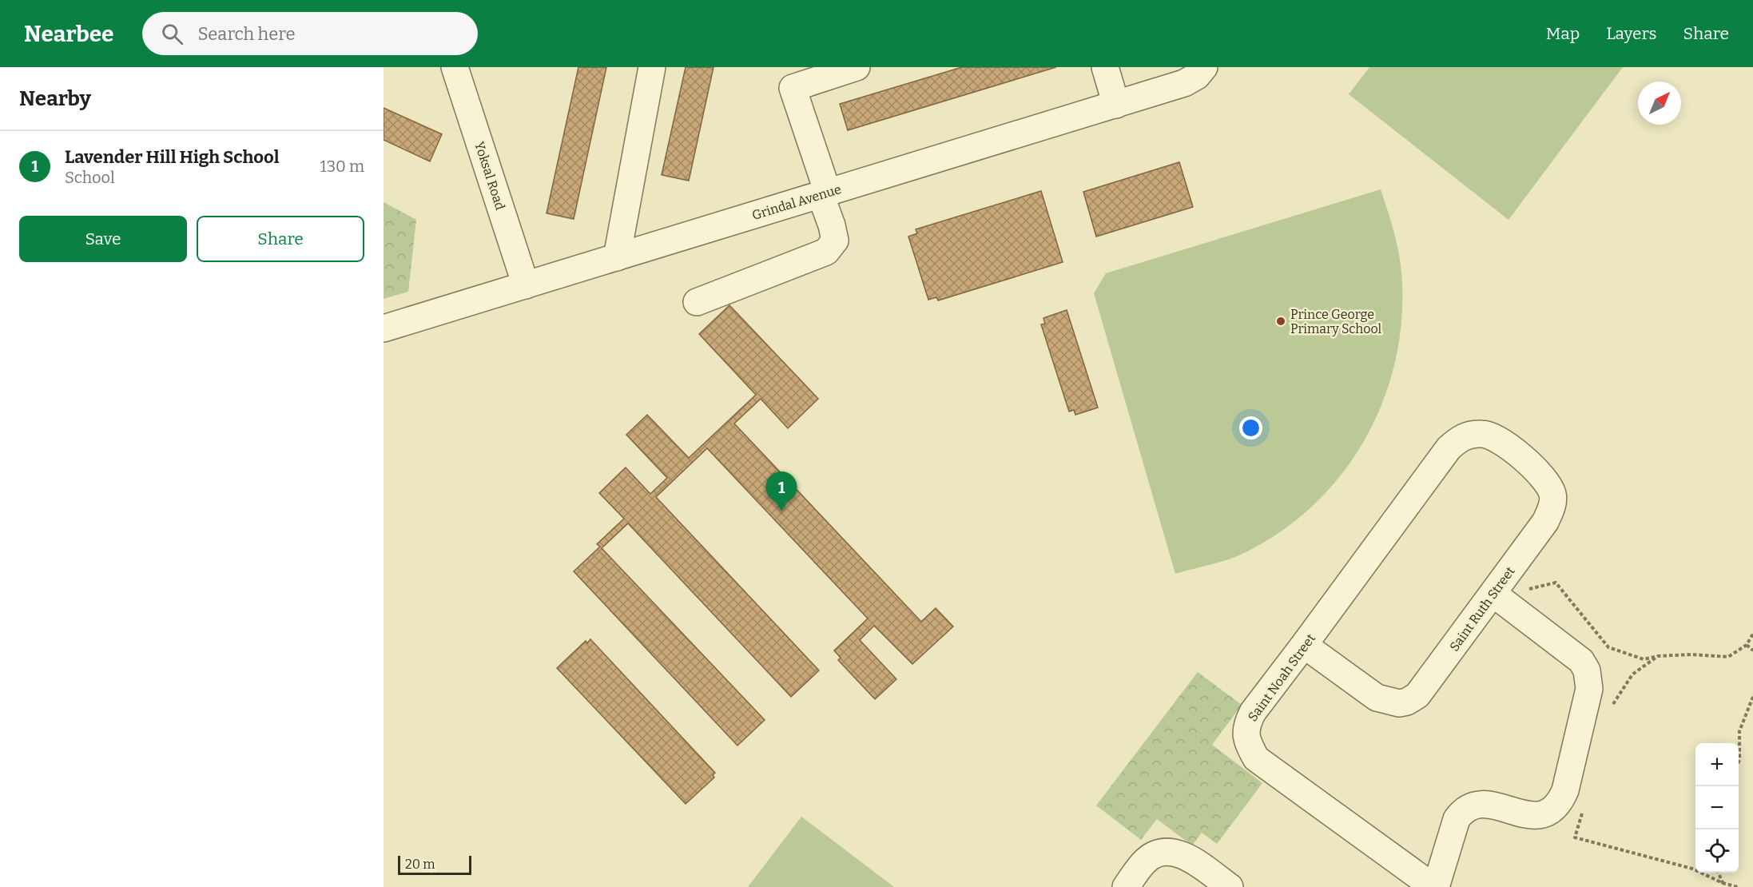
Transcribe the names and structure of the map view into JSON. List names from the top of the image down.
{
  "streets": {
    "street": [
      "Yoksal Road",
      "Grindal Avenue",
      "Saint Ruth Street",
      "Saint Noah Street"
    ]
  },
  "crossings": [
    ["Yoksal Road", "Grindal Avenue"],
    ["Saint Ruth Street", "Saint Noah Street"]
  ],
  "places": ["Prince George Primary School"],
  "scale_bar": "20 m",
  "north": "top right",
  "page": {
    "header": "Nearbee",
    "search": "Search here",
    "nav": ["Map", "Layers", "Share"],
    "heading": "Nearby",
    "list": [
      {
        "mark": "1",
        "name": "Lavender Hill High School",
        "note": "School",
        "value": "130 m"
      }
    ],
    "buttons": ["Save", "Share"],
    "pins": "1",
    "map_buttons": ["+", "−"],
    "scale": "20 m"
  }
}
